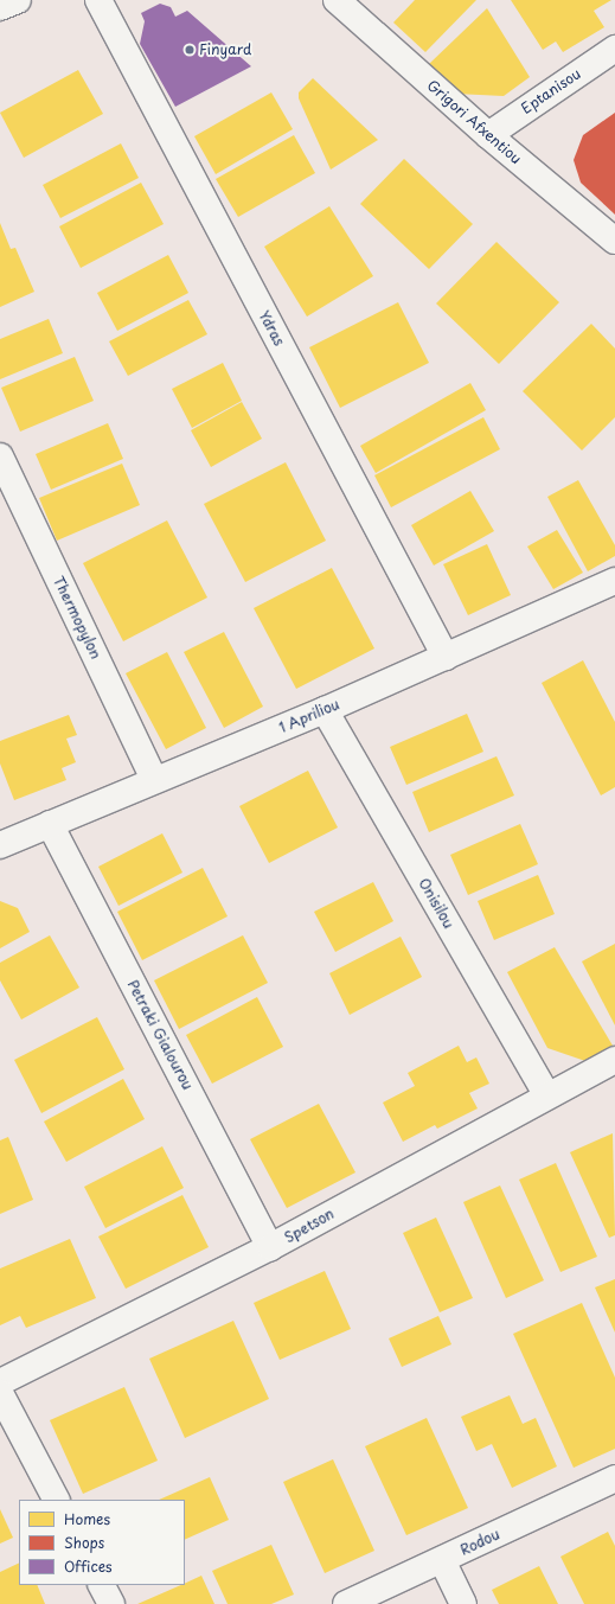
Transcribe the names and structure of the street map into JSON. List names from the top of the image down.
{
  "streets": {
    "street": [
      "Eptanisou",
      "Grigori Afxentiou",
      "Ydras",
      "Thermopylon",
      "1 Apriliou",
      "Onisilou",
      "Petraki Gialourou",
      "Spetson",
      "Rodou"
    ]
  },
  "crossings": [
    ["Eptanisou", "Grigori Afxentiou"],
    ["Ydras", "1 Apriliou"],
    ["Thermopylon", "1 Apriliou"],
    ["1 Apriliou", "Onisilou"],
    ["1 Apriliou", "Petraki Gialourou"],
    ["Onisilou", "Spetson"],
    ["Petraki Gialourou", "Spetson"]
  ],
  "places": ["Finyard"],
  "legend": ["Homes", "Shops", "Offices"]
}
